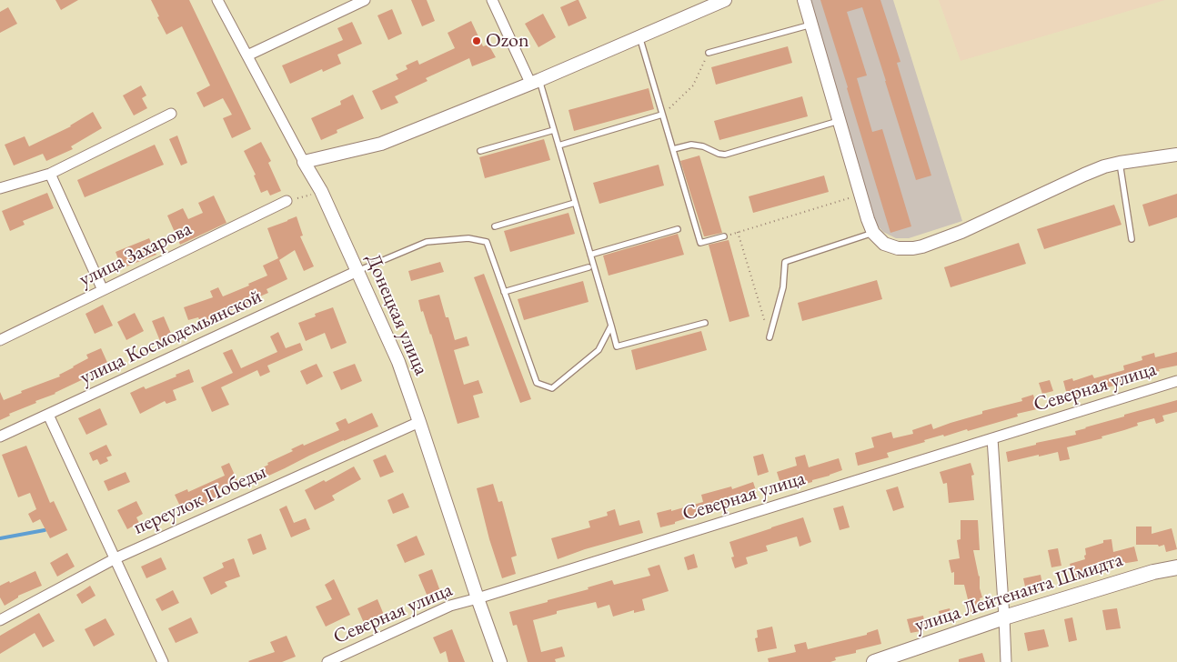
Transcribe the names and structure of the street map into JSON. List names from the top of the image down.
{
  "streets": {
    "main road": ["улица Лейтенанта Шмидта"],
    "street": [
      "улица Захарова",
      "Донецкая улица",
      "улица Космодемьянской",
      "Северная улица",
      "переулок Победы"
    ]
  },
  "crossings": [
    ["Донецкая улица", "улица Космодемьянской"],
    ["Донецкая улица", "Северная улица"],
    ["Донецкая улица", "переулок Победы"]
  ],
  "places": ["Ozon"]
}
